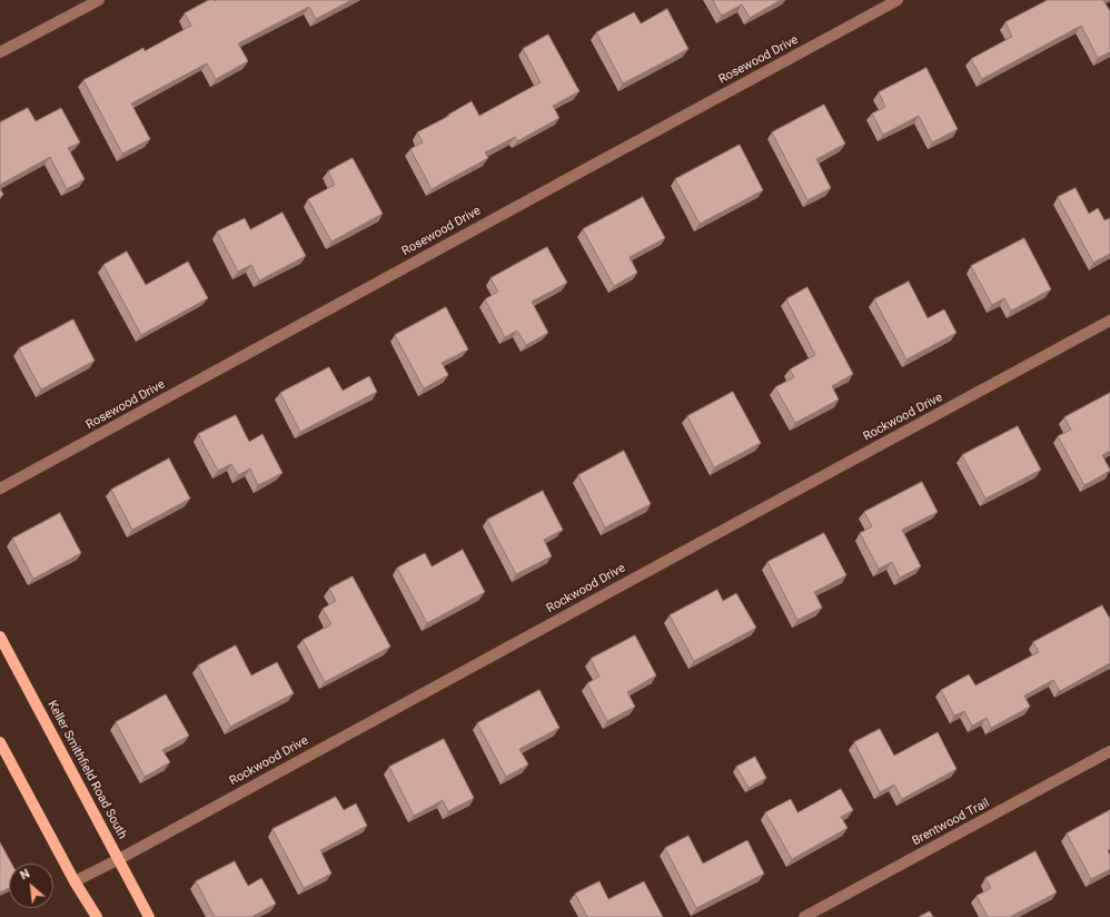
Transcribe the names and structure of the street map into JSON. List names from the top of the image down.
{
  "streets": {
    "main road": ["Keller Smithfield Road South"],
    "street": ["Rosewood Drive", "Rockwood Drive", "Brentwood Trail"]
  },
  "crossings": [
    ["Rockwood Drive", "Keller Smithfield Road South"]
  ],
  "north": "top left"
}
